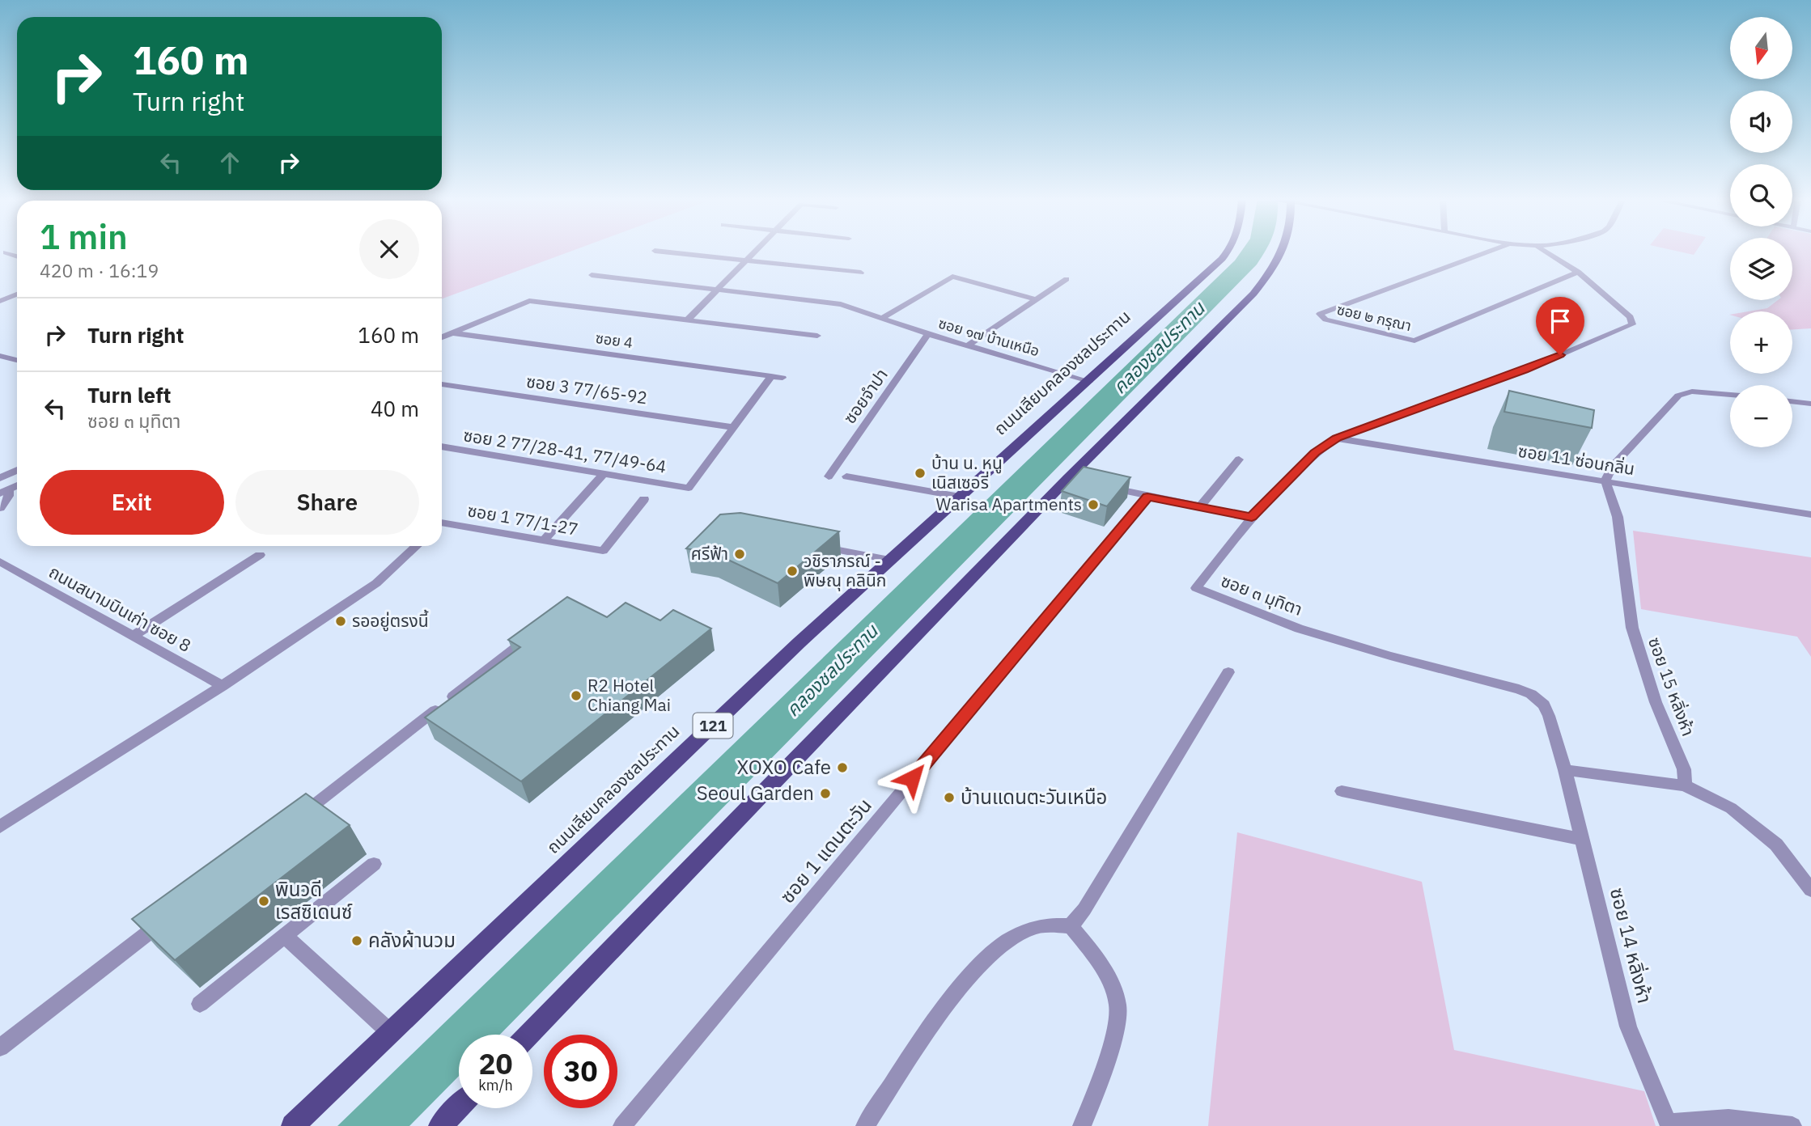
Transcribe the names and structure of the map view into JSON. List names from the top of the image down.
{
  "streets": {
    "main road": ["ถนนเลียบคลองชลประทาน", "121"],
    "street": [
      "ซอย ๒ กรุณา",
      "ซอย ๑๗ บ้านเหนือ",
      "ซอย 4",
      "ซอย 3 77/65-92",
      "ซอยจำปา",
      "ซอย 2 77/28-41, 77/49-64",
      "ซอย 11 ซ่อนกลิ่น",
      "ซอย 1 77/1-27",
      "ซอย ๓ มุทิตา",
      "ถนนสนามบินเก่า ซอย 8",
      "ซอย 15 หลิ่งห้า",
      "ซอย 1 แดนตะวัน",
      "ซอย 14 หลิ่งห้า"
    ]
  },
  "crossings": [
    ["ซอย ๒ กรุณา", "ซอย ๓ มุทิตา"],
    ["ซอย ๑๗ บ้านเหนือ", "ถนนเลียบคลองชลประทาน"],
    ["ซอย ๑๗ บ้านเหนือ", "ซอยจำปา"],
    ["ซอย 3 77/65-92", "ซอย 2 77/28-41, 77/49-64"],
    ["ซอย 11 ซ่อนกลิ่น", "ซอย ๓ มุทิตา"],
    ["ซอย 11 ซ่อนกลิ่น", "ซอย 15 หลิ่งห้า"],
    ["ซอย ๓ มุทิตา", "ซอย 14 หลิ่งห้า"]
  ],
  "water": ["คลองชลประทาน"],
  "places": [
    "บ้าน น. หนู เนิสเซอรี่",
    "Warisa Apartments",
    "ศรีฟ้า",
    "วชิราภรณ์ - พิษณุ คลินิก",
    "รออยู่ตรงนี้",
    "R2 Hotel Chiang Mai",
    "XOXO Cafe",
    "Seoul Garden",
    "บ้านแดนตะวันเหนือ",
    "พินวดี เรสซิเดนซ์",
    "คลังผ้านวม"
  ],
  "north": "bottom",
  "page": {
    "map_buttons": ["+", "−"],
    "turn": ["160 m", "Turn right"],
    "heading": ["1 min", "420 m · 16:19"],
    "list": [
      {
        "name": "Turn right",
        "value": "160 m"
      },
      {
        "name": "Turn left",
        "note": "ซอย ๓ มุทิตา",
        "value": "40 m"
      }
    ],
    "buttons": ["Exit", "Share"],
    "speed": "20 km/h",
    "limit": "30"
  }
}
